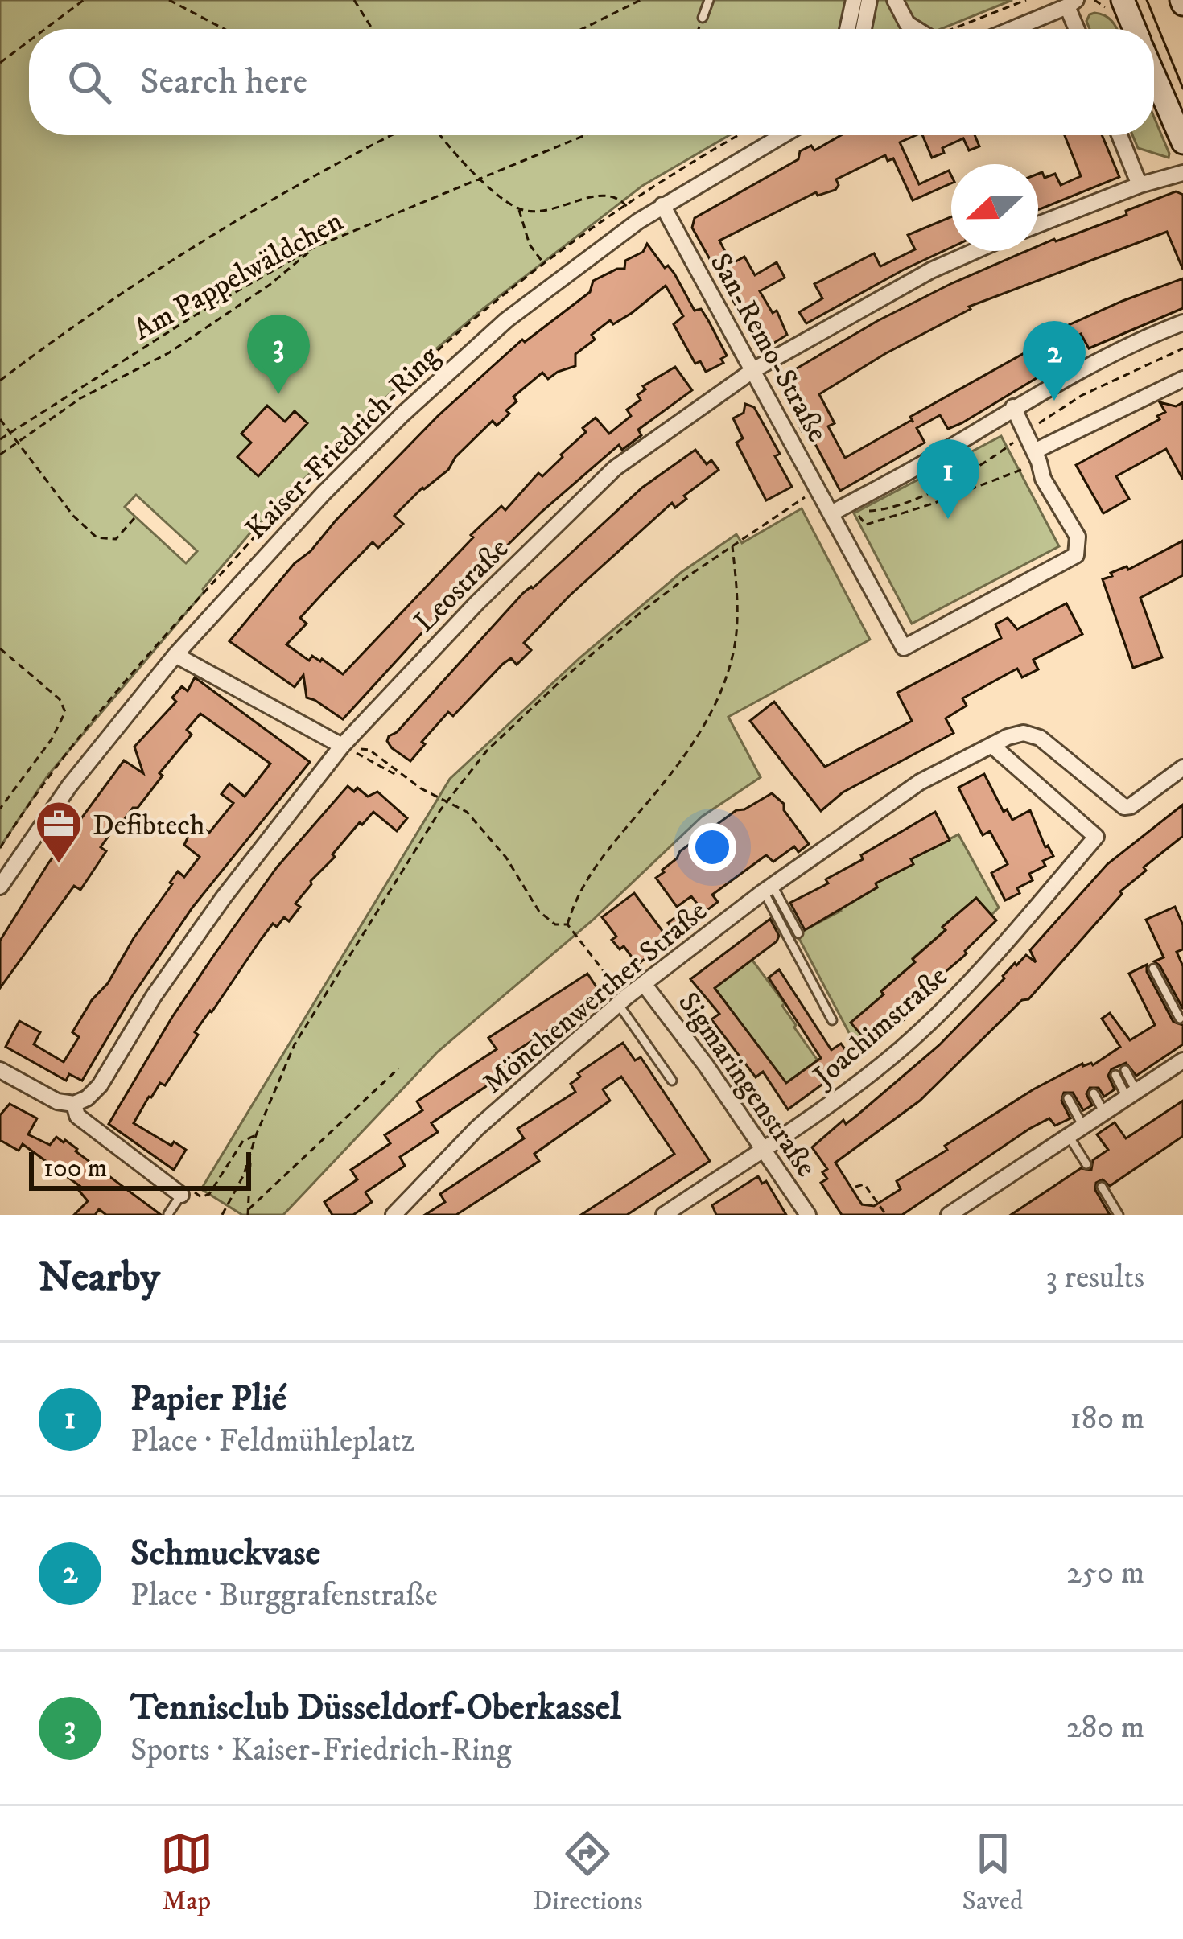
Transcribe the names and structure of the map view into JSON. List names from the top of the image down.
{
  "streets": {
    "street": [
      "San-Remo-Straße",
      "Kaiser-Friedrich-Ring",
      "Leostraße",
      "Mönchenwerther Straße",
      "Joachimstraße",
      "Sigmaringenstraße"
    ],
    "path": ["Am Pappelwäldchen"]
  },
  "crossings": [
    ["San-Remo-Straße", "Kaiser-Friedrich-Ring"],
    ["San-Remo-Straße", "Leostraße"],
    ["Mönchenwerther Straße", "Joachimstraße"],
    ["Mönchenwerther Straße", "Sigmaringenstraße"],
    ["Joachimstraße", "Sigmaringenstraße"]
  ],
  "places": {
    "office": ["Defibtech"]
  },
  "scale_bar": "100 m",
  "north": "left",
  "page": {
    "search": "Search here",
    "pins": ["3", "2", "1"],
    "scale": "100 m",
    "heading": ["Nearby", "3 results"],
    "list": [
      {
        "mark": "1",
        "name": "Papier Plié",
        "note": "Place · Feldmühleplatz",
        "value": "180 m"
      },
      {
        "mark": "2",
        "name": "Schmuckvase",
        "note": "Place · Burggrafenstraße",
        "value": "250 m"
      },
      {
        "mark": "3",
        "name": "Tennisclub Düsseldorf-Oberkassel",
        "note": "Sports · Kaiser-Friedrich-Ring",
        "value": "280 m"
      }
    ],
    "nav": ["Map", "Directions", "Saved"]
  }
}
